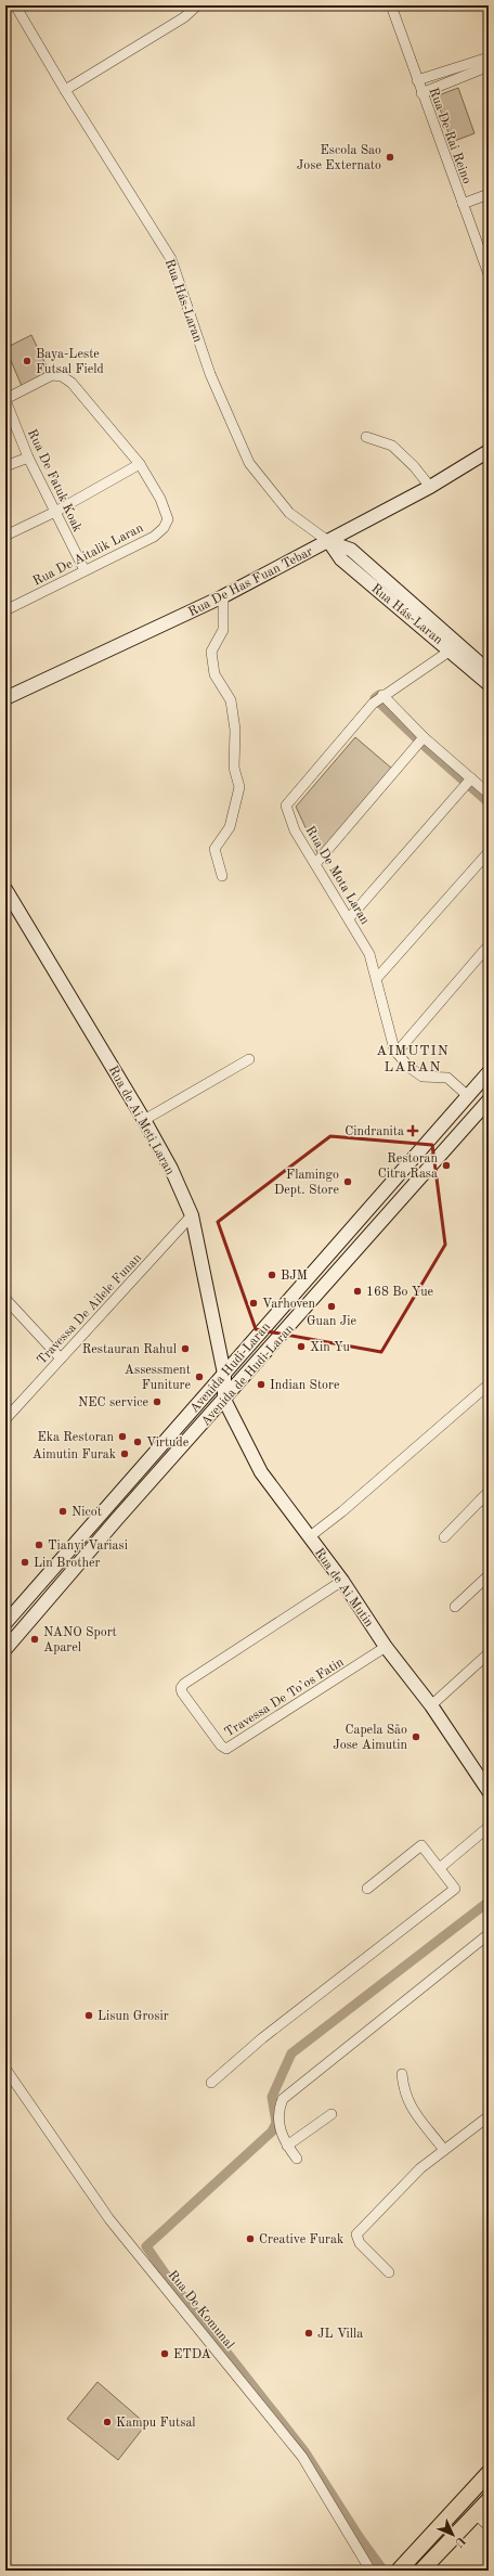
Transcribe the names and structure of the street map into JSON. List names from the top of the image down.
{
  "streets": {
    "main road": [
      "Rua Hás-Laran",
      "Rua De Has Fuan Tebar",
      "Rua de Ai Meti Laran",
      "Avenida Hudi-Laran",
      "Avenida de Hudi-Laran",
      "Rua de Ai Mutin"
    ],
    "street": [
      "Rua De Rai Reino",
      "Rua De Fatuk Koak",
      "Rua De Aitalik Laran",
      "Rua De Mota Laran",
      "Travessa De Ailele Funan",
      "Travessa De To’os Fatin",
      "Rua De Komunal"
    ]
  },
  "crossings": [
    ["Rua Hás-Laran", "Rua De Has Fuan Tebar"],
    ["Rua Hás-Laran", "Rua De Mota Laran"],
    ["Rua De Fatuk Koak", "Rua De Aitalik Laran"],
    ["Rua De Mota Laran", "Avenida Hudi-Laran"],
    ["Rua de Ai Meti Laran", "Travessa De Ailele Funan"],
    ["Rua de Ai Meti Laran", "Avenida Hudi-Laran"],
    ["Rua de Ai Meti Laran", "Rua de Ai Mutin"],
    ["Avenida Hudi-Laran", "Rua de Ai Mutin"],
    ["Avenida de Hudi-Laran", "Rua de Ai Mutin"],
    ["Rua de Ai Mutin", "Travessa De To’os Fatin"]
  ],
  "districts": ["AIMUTIN LARAN"],
  "places": {
    "other": [
      "Escola Sao Jose Externato",
      "Baya-Leste Futsal Field",
      "Restoran Citra Rasa",
      "Flamingo Dept. Store",
      "BJM",
      "168 Bo Yue",
      "Varhoven",
      "Guan Jie",
      "Xin Yu",
      "Restauran Rahul",
      "Assessment Funiture",
      "Indian Store",
      "NEC service",
      "Eka Restoran",
      "Virtude",
      "Aimutin Furak",
      "Nicot",
      "Tianyi Variasi",
      "Lin Brother",
      "NANO Sport Aparel",
      "Capela São Jose Aimutin",
      "Lisun Grosir",
      "Creative Furak",
      "JL Villa",
      "ETDA",
      "Kampu Futsal"
    ],
    "health": ["Cindranita"]
  },
  "north": "bottom right"
}
